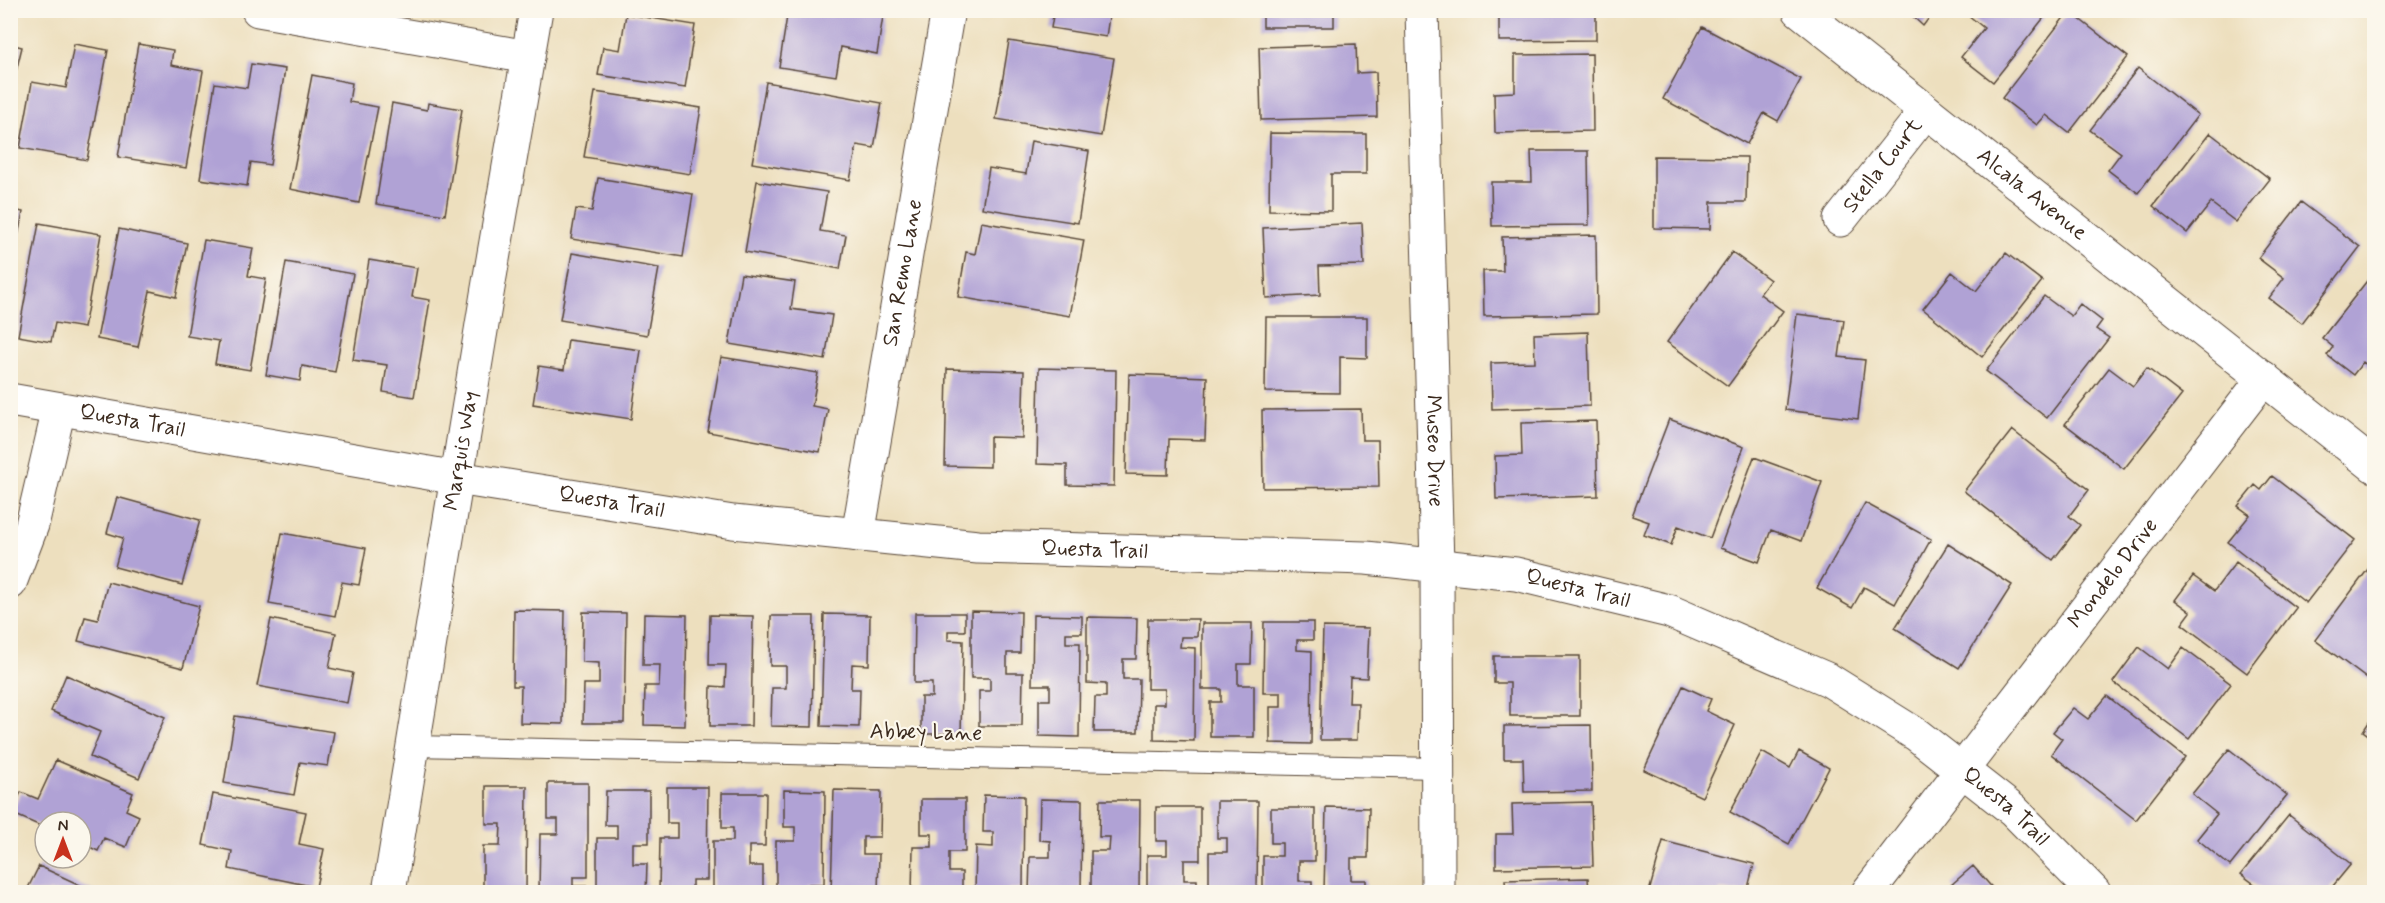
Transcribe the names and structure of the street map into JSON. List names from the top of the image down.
{
  "streets": {
    "street": [
      "Stella Court",
      "Alcala Avenue",
      "San Remo Lane",
      "Questa Trail",
      "Marquis Way",
      "Museo Drive",
      "Mondelo Drive"
    ],
    "lane": ["Abbey Lane"]
  },
  "crossings": [
    ["Stella Court", "Alcala Avenue"],
    ["Alcala Avenue", "Mondelo Drive"],
    ["San Remo Lane", "Questa Trail"],
    ["Questa Trail", "Marquis Way"],
    ["Questa Trail", "Museo Drive"],
    ["Questa Trail", "Mondelo Drive"],
    ["Marquis Way", "Abbey Lane"],
    ["Museo Drive", "Abbey Lane"]
  ],
  "north": "top"
}
